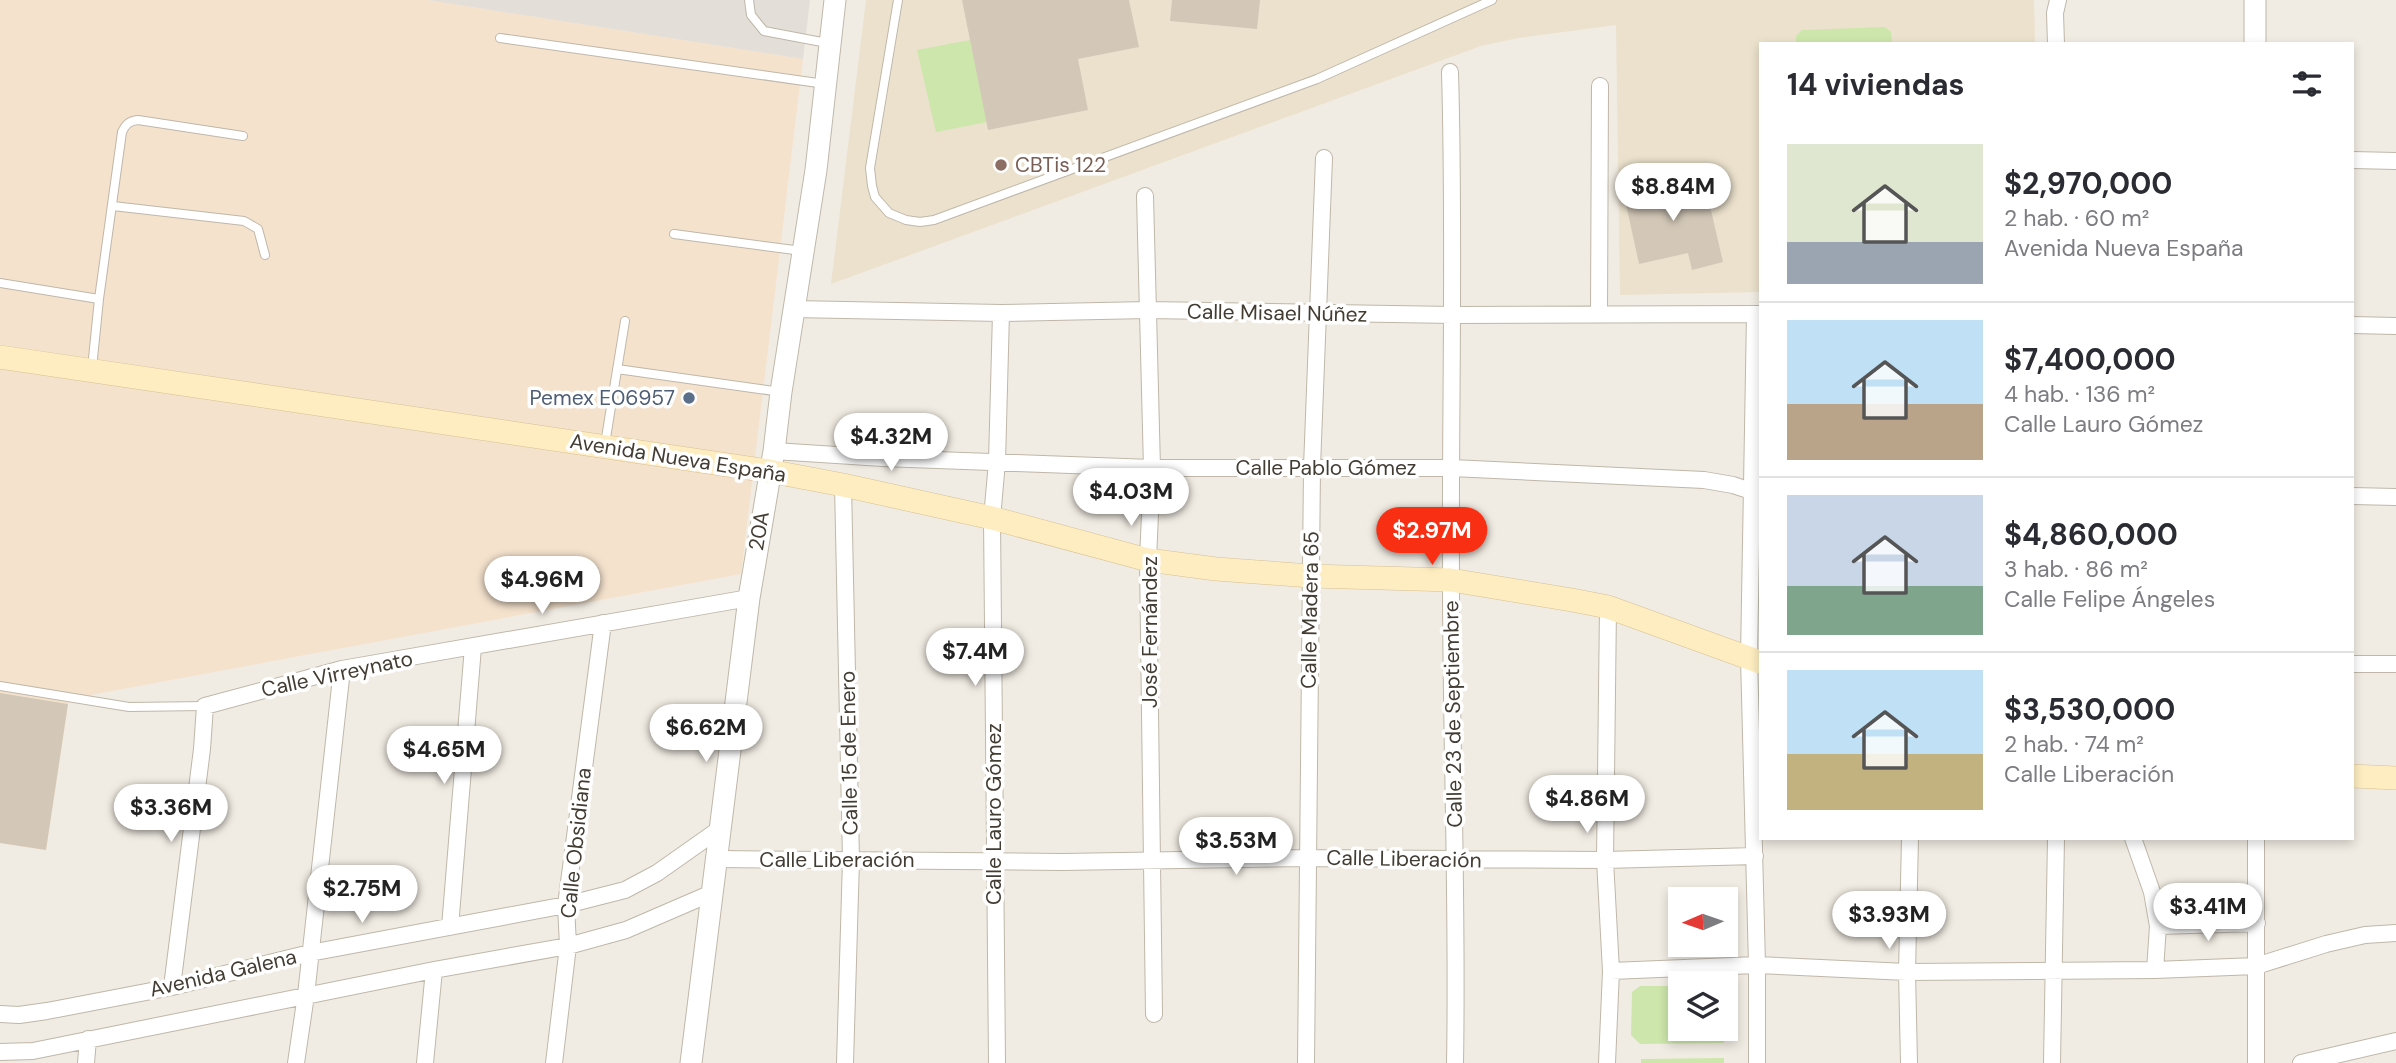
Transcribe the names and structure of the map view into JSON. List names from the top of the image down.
{
  "streets": {
    "main road": ["Avenida Nueva España"],
    "street": [
      "Calle Misael Núñez",
      "Calle Pablo Gómez",
      "20A",
      "Calle Madera 65",
      "José Fernández",
      "Calle Virreynato",
      "Calle 23 de Septiembre",
      "Calle 15 de Enero",
      "Calle Lauro Gómez",
      "Calle Obsidiana",
      "Calle Liberación",
      "Avenida Galena"
    ]
  },
  "crossings": [
    ["Calle Misael Núñez", "20A"],
    ["Calle Misael Núñez", "Calle Madera 65"],
    ["Calle Misael Núñez", "José Fernández"],
    ["Calle Misael Núñez", "Calle 23 de Septiembre"],
    ["Calle Misael Núñez", "Calle Lauro Gómez"],
    ["Avenida Nueva España", "Calle Pablo Gómez"],
    ["Avenida Nueva España", "20A"],
    ["Avenida Nueva España", "Calle Madera 65"],
    ["Avenida Nueva España", "José Fernández"],
    ["Avenida Nueva España", "Calle 23 de Septiembre"],
    ["Avenida Nueva España", "Calle 15 de Enero"],
    ["Avenida Nueva España", "Calle Lauro Gómez"],
    ["Calle Pablo Gómez", "20A"],
    ["Calle Pablo Gómez", "Calle Madera 65"],
    ["Calle Pablo Gómez", "José Fernández"],
    ["Calle Pablo Gómez", "Calle 23 de Septiembre"],
    ["Calle Pablo Gómez", "Calle Lauro Gómez"],
    ["20A", "Calle Virreynato"],
    ["20A", "Calle Liberación"],
    ["20A", "Avenida Galena"],
    ["Calle Madera 65", "Calle Liberación"],
    ["José Fernández", "Calle Liberación"],
    ["Calle Virreynato", "Calle Obsidiana"],
    ["Calle 23 de Septiembre", "Calle Liberación"],
    ["Calle 15 de Enero", "Calle Liberación"],
    ["Calle Lauro Gómez", "Calle Liberación"],
    ["Calle Obsidiana", "Avenida Galena"]
  ],
  "places": ["CBTis 122", "Pemex E06957"],
  "north": "left",
  "page": {
    "heading": "14 viviendas",
    "list": [
      {
        "name": "$2,970,000",
        "note": "2 hab. · 60 m² · Avenida Nueva España"
      },
      {
        "name": "$7,400,000",
        "note": "4 hab. · 136 m² · Calle Lauro Gómez"
      },
      {
        "name": "$4,860,000",
        "note": "3 hab. · 86 m² · Calle Felipe Ángeles"
      },
      {
        "name": "$3,530,000",
        "note": "2 hab. · 74 m² · Calle Liberación"
      }
    ],
    "price": [
      "$8.84M",
      "$4.32M",
      "$4.03M",
      "$2.97M",
      "$4.96M",
      "$7.4M",
      "$6.62M",
      "$4.65M",
      "$4.86M",
      "$3.36M",
      "$3.53M",
      "$2.75M",
      "$3.41M",
      "$3.93M"
    ]
  }
}
